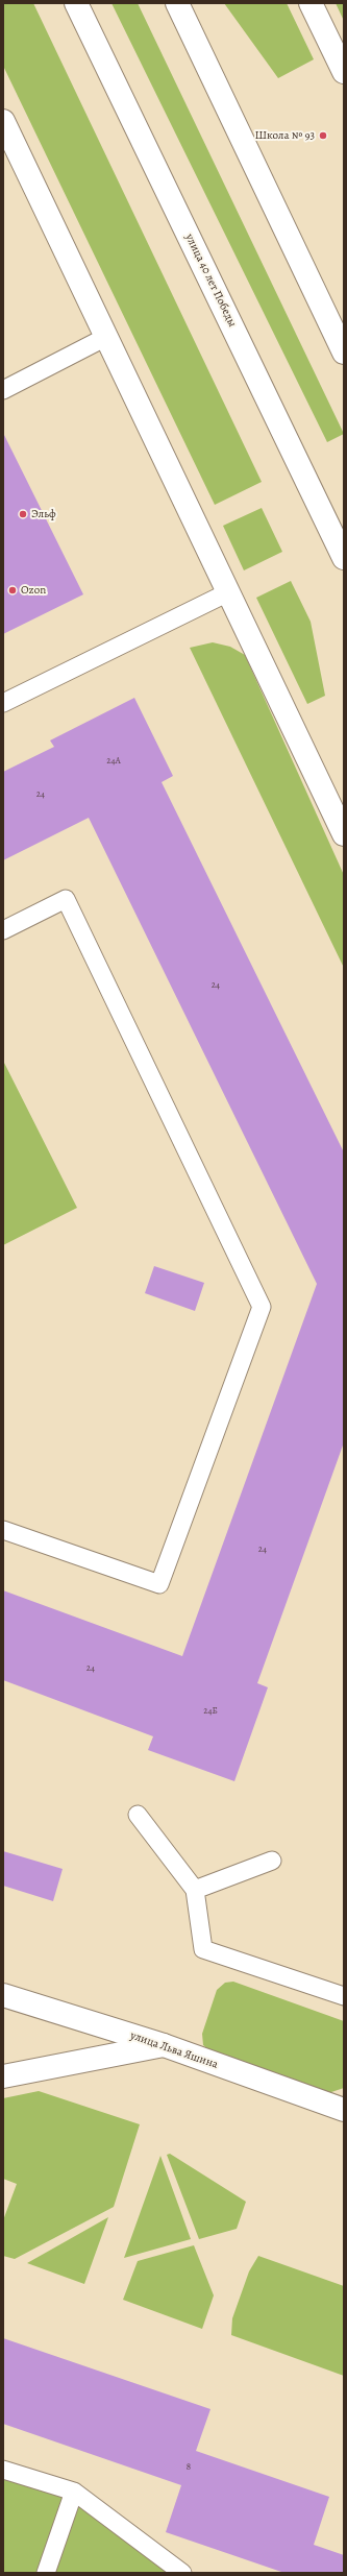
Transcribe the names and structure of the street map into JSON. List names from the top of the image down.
{
  "streets": {
    "main road": ["улица 40 лет Победы", "улица Льва Яшина"]
  },
  "places": ["Школа № 93", "Эльф", "Ozon"],
  "house_numbers": [
    "24А",
    "24",
    "24",
    "24",
    "24",
    "24Б",
    "8"
  ]
}
